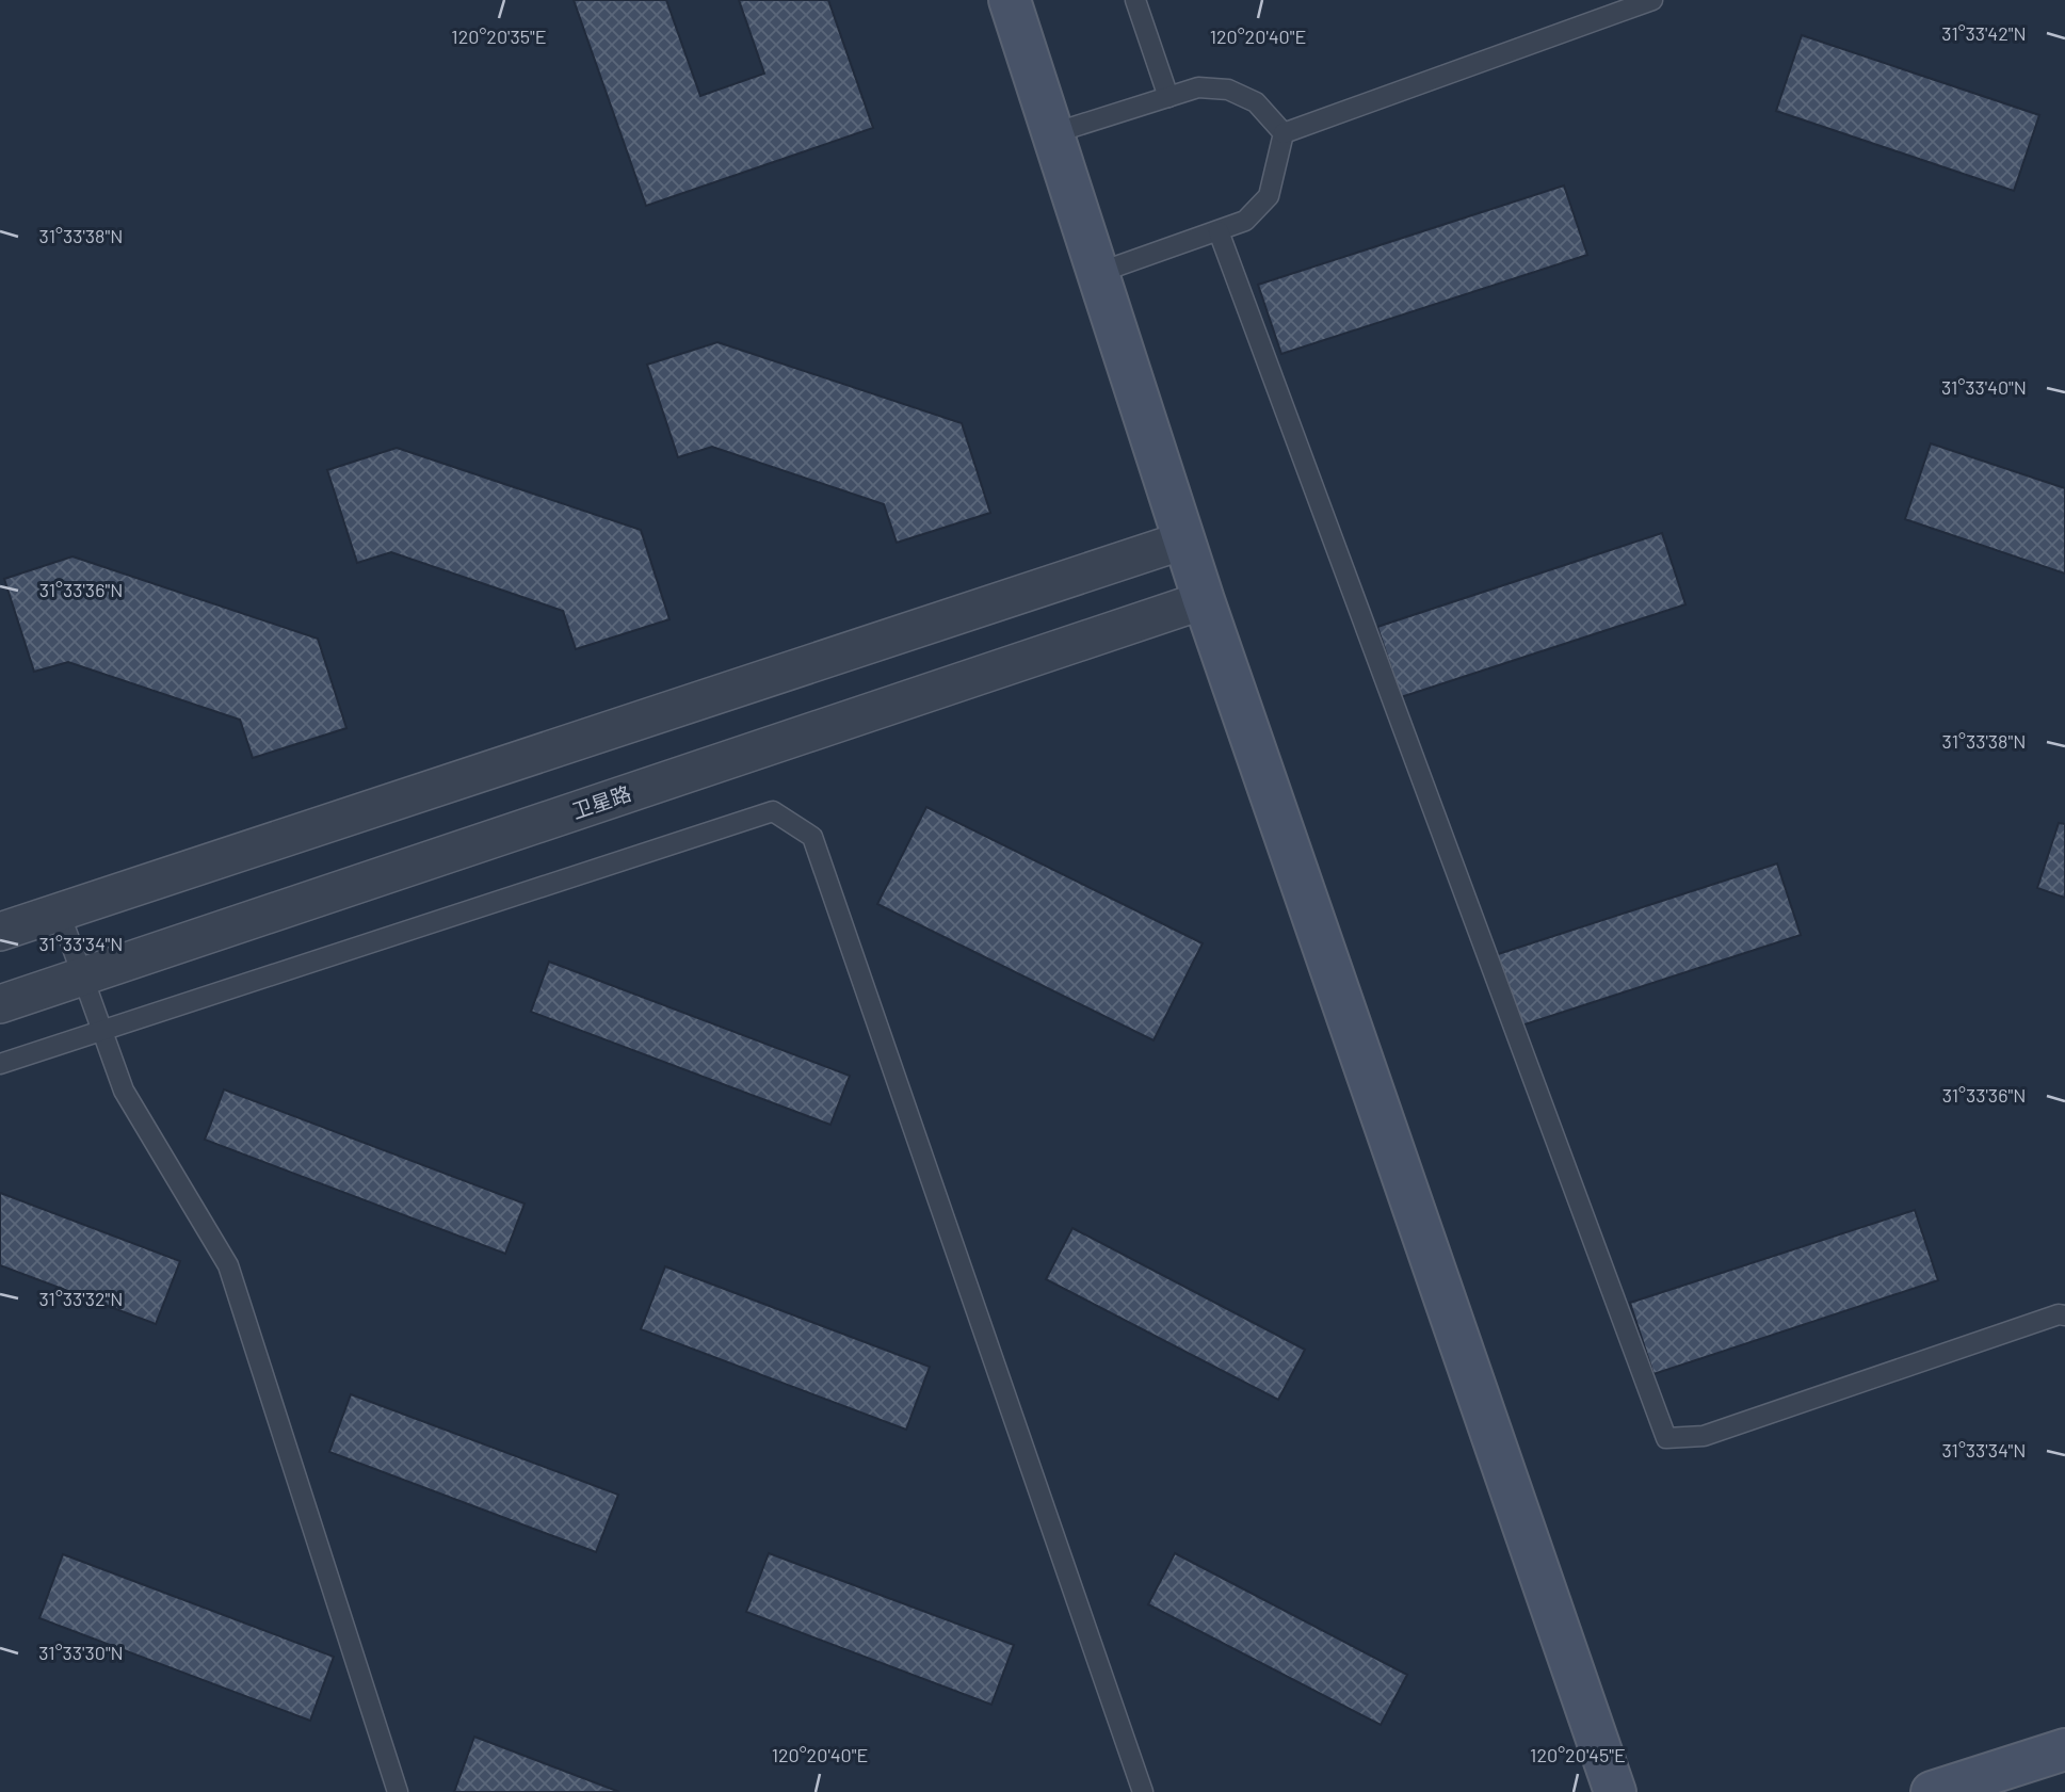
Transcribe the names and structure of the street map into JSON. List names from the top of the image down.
{
  "streets": {
    "street": ["卫星路"]
  },
  "coordinates": [
    "31°33'42\"N",
    "120°20'35\"E",
    "120°20'40\"E",
    "31°33'38\"N",
    "31°33'40\"N",
    "31°33'36\"N",
    "31°33'34\"N",
    "31°33'32\"N",
    "31°33'30\"N",
    "120°20'45\"E"
  ]
}
